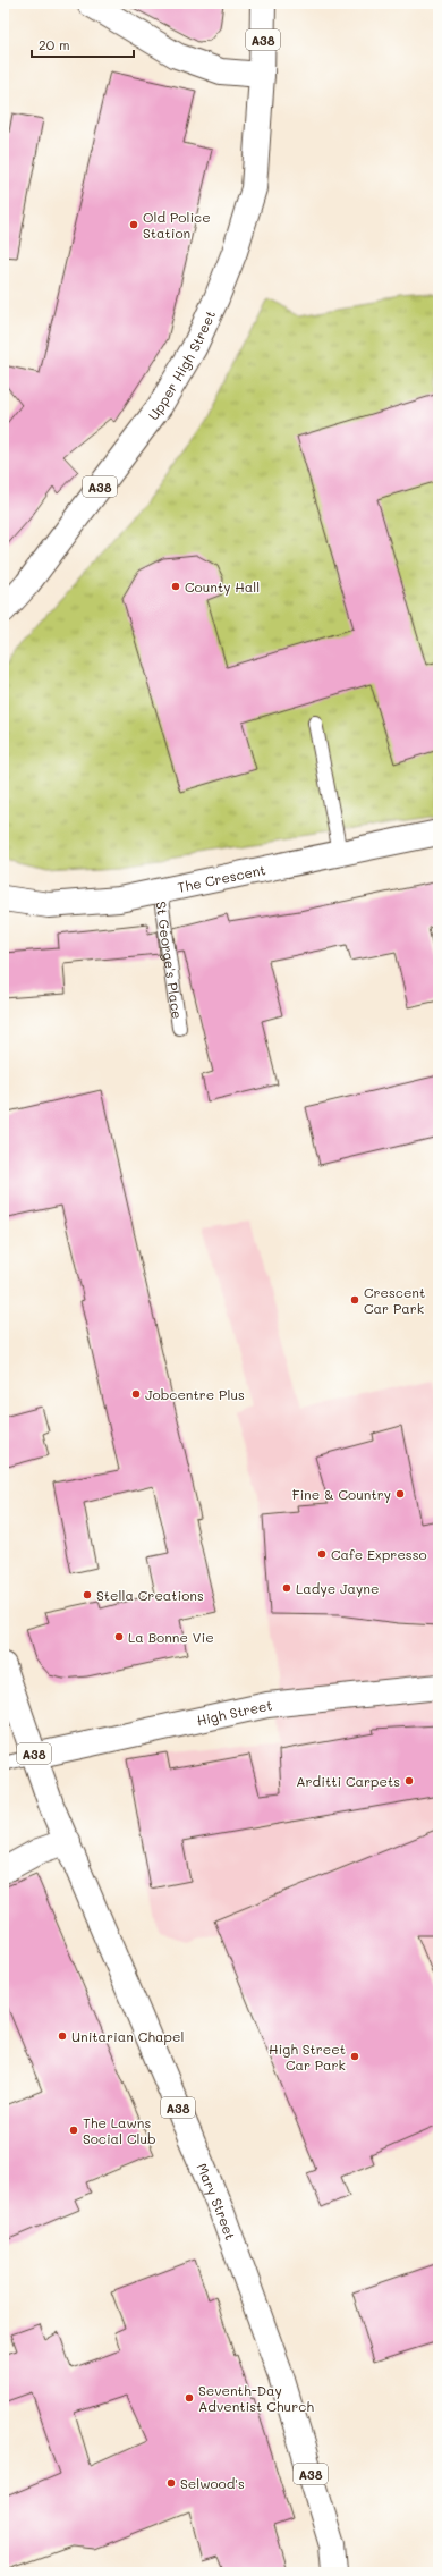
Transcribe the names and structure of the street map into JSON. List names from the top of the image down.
{
  "streets": {
    "main road": [
      "A38",
      "Upper High Street",
      "The Crescent",
      "High Street",
      "Mary Street"
    ],
    "lane": ["St George's Place"]
  },
  "crossings": [
    ["A38", "Upper High Street"],
    ["A38", "High Street"],
    ["A38", "Mary Street"],
    ["The Crescent", "St George's Place"]
  ],
  "places": [
    "Old Police Station",
    "County Hall",
    "Crescent Car Park",
    "Jobcentre Plus",
    "Fine & Country",
    "Cafe Expresso",
    "Ladye Jayne",
    "Stella Creations",
    "La Bonne Vie",
    "Arditti Carpets",
    "Unitarian Chapel",
    "High Street Car Park",
    "The Lawns Social Club",
    "Seventh-Day Adventist Church",
    "Selwood's"
  ],
  "scale_bar": "20 m"
}
